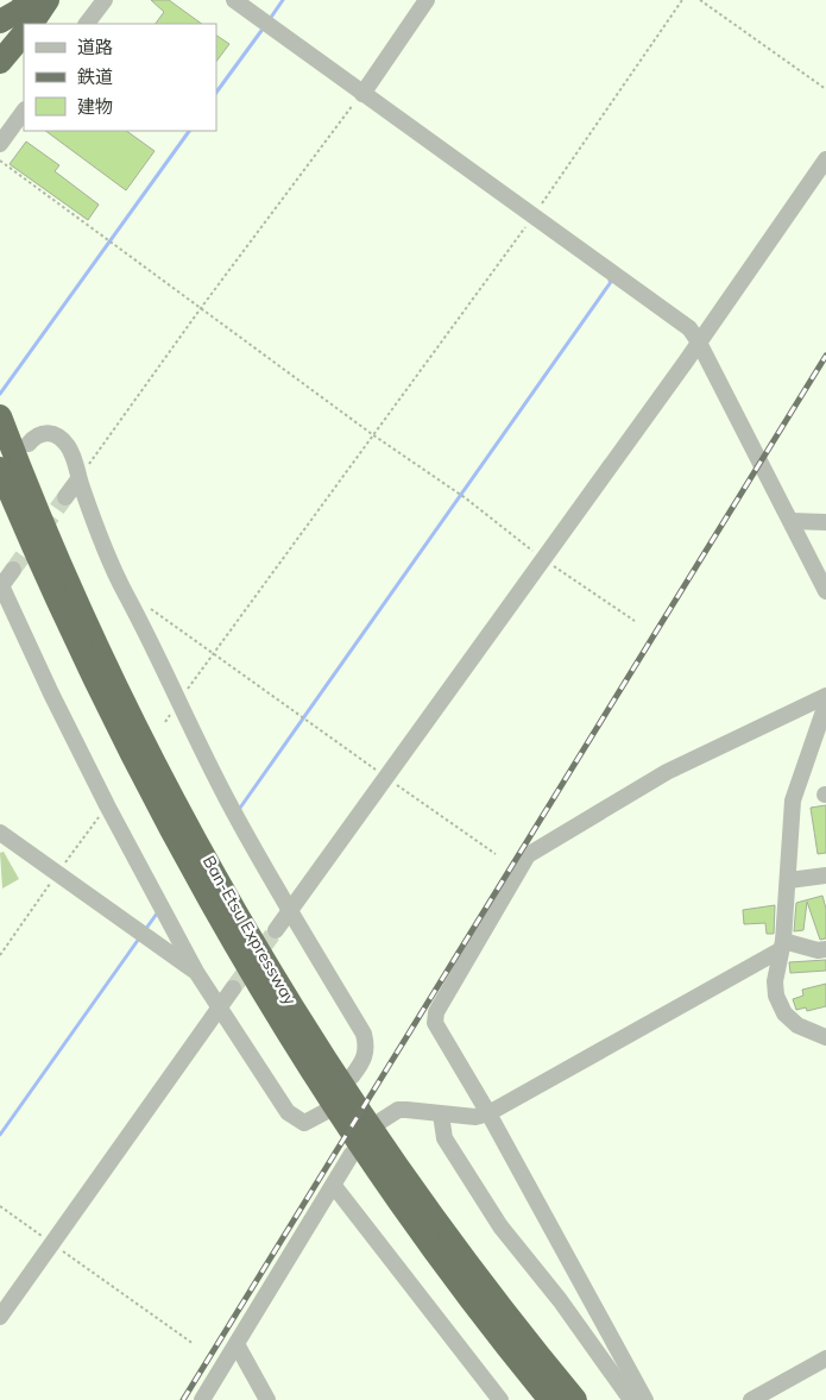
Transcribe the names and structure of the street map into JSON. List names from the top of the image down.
{
  "streets": {
    "highway": ["Ban-Etsu Expressway"]
  },
  "legend": ["道路", "鉄道", "建物"]
}
